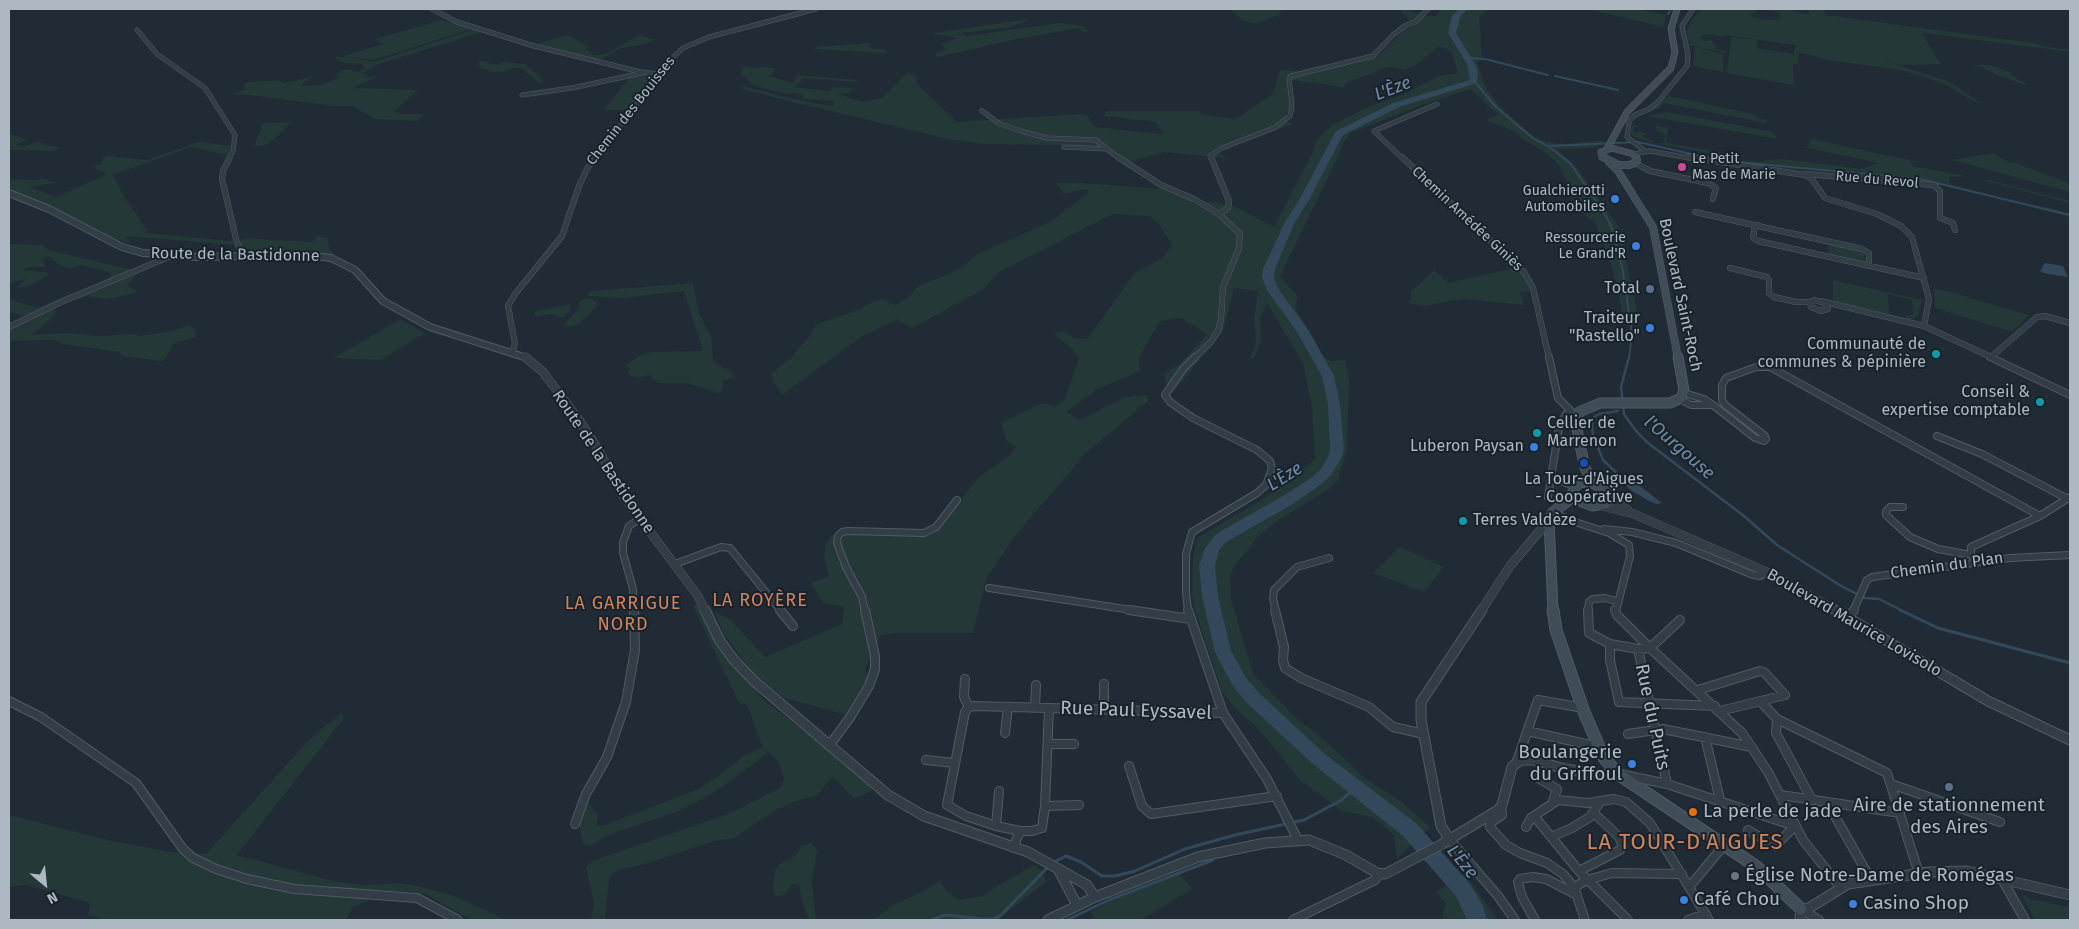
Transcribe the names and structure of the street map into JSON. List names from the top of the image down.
{
  "streets": {
    "main road": ["Boulevard Saint-Roch"],
    "street": [
      "Chemin des Bouisses",
      "Rue du Revol",
      "Chemin Amédée Giniès",
      "Route de la Bastidonne",
      "Chemin du Plan",
      "Boulevard Maurice Lovisolo",
      "Rue Paul Eyssavel",
      "Rue du Puits"
    ]
  },
  "crossings": [
    ["Chemin des Bouisses", "Route de la Bastidonne"],
    ["Chemin du Plan", "Boulevard Maurice Lovisolo"]
  ],
  "districts": ["LA ROYÈRE", "LA GARRIGUE NORD", "LA TOUR-D'AIGUES"],
  "water": ["L'Èze", "l'Ourgouse"],
  "places": [
    "Le Petit Mas de Marie",
    "Gualchierotti Automobiles",
    "Ressourcerie Le Grand'R",
    "Total",
    "Traiteur \"Rastello\"",
    "Communauté de communes & pépinière",
    "Conseil & expertise comptable",
    "Cellier de Marrenon",
    "Luberon Paysan",
    "La Tour-d'Aigues - Coopérative",
    "Terres Valdèze",
    "Boulangerie du Griffoul",
    "Aire de stationnement des Aires",
    "La perle de jade",
    "Église Notre-Dame de Romégas",
    "Café Chou",
    "Casino Shop"
  ],
  "north": "bottom right"
}
